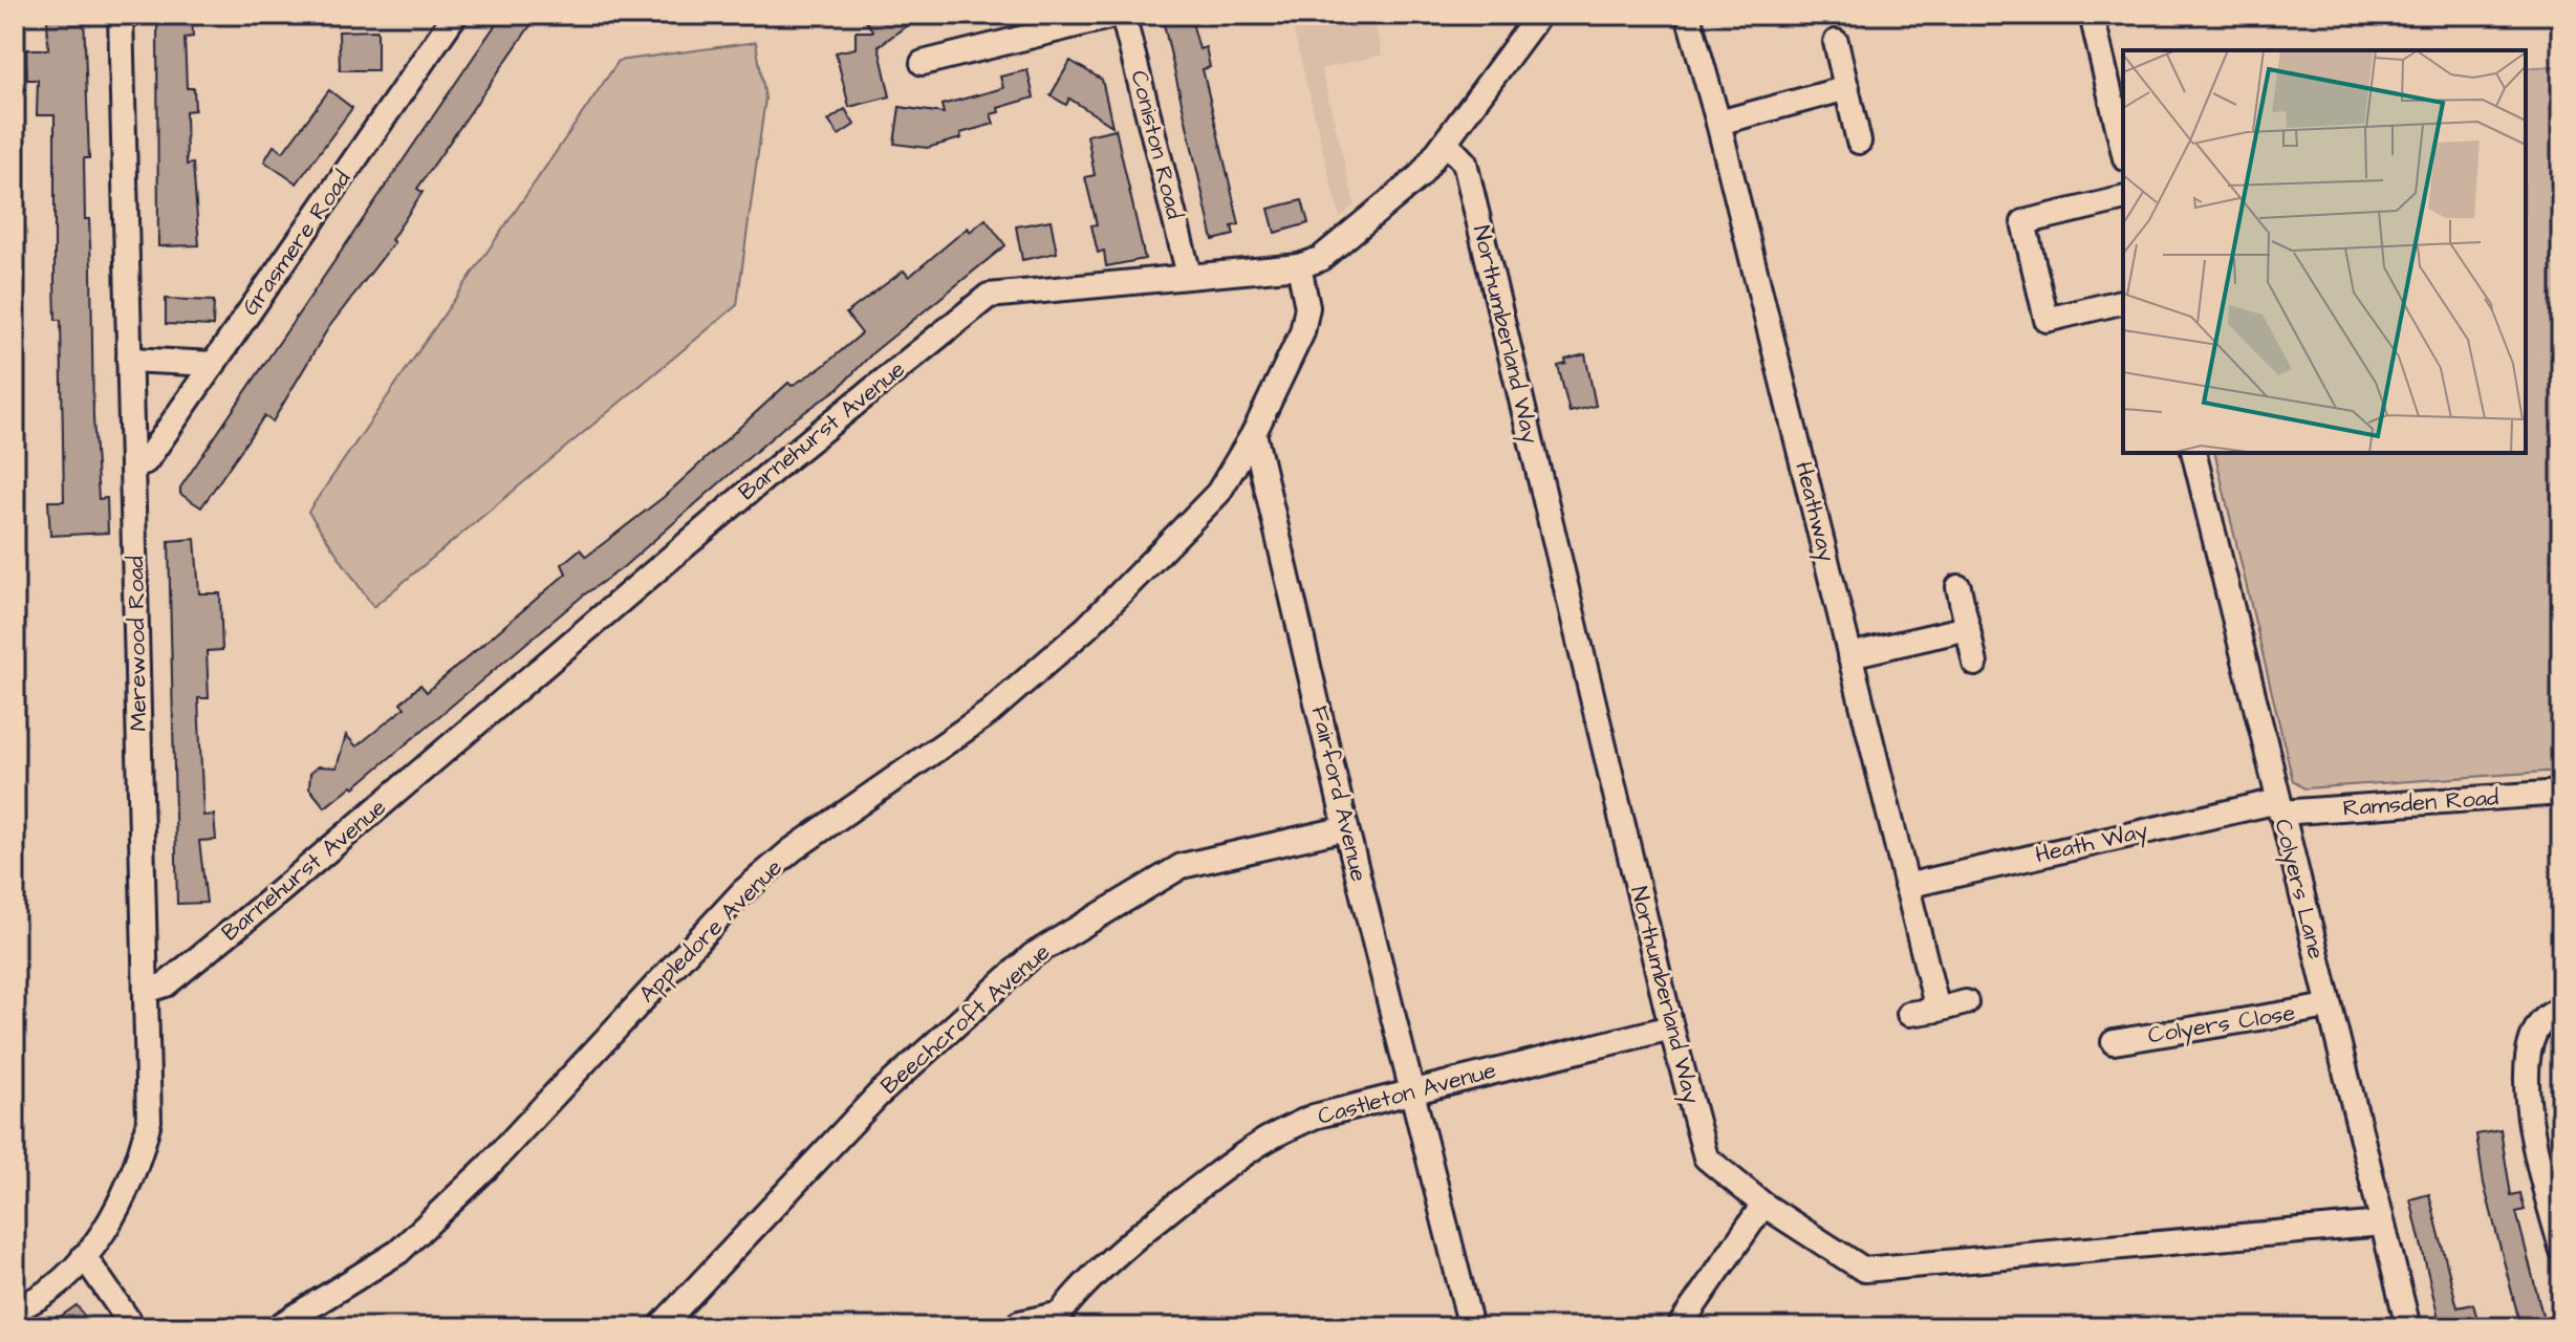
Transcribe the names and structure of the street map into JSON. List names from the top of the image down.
{
  "streets": {
    "street": [
      "Coniston Road",
      "Grasmere Road",
      "Northumberland Way",
      "Barnehurst Avenue",
      "Heathway",
      "Merewood Road",
      "Fairford Avenue",
      "Ramsden Road",
      "Heath Way",
      "Colyers Lane",
      "Appledore Avenue",
      "Beechcroft Avenue",
      "Colyers Close",
      "Castleton Avenue"
    ]
  },
  "crossings": [
    ["Coniston Road", "Barnehurst Avenue"],
    ["Grasmere Road", "Merewood Road"],
    ["Northumberland Way", "Barnehurst Avenue"],
    ["Northumberland Way", "Colyers Lane"],
    ["Northumberland Way", "Castleton Avenue"],
    ["Barnehurst Avenue", "Merewood Road"],
    ["Heathway", "Heath Way"],
    ["Fairford Avenue", "Appledore Avenue"],
    ["Fairford Avenue", "Beechcroft Avenue"],
    ["Fairford Avenue", "Castleton Avenue"],
    ["Ramsden Road", "Heath Way"],
    ["Ramsden Road", "Colyers Lane"],
    ["Heath Way", "Colyers Lane"],
    ["Colyers Lane", "Colyers Close"]
  ]
}
